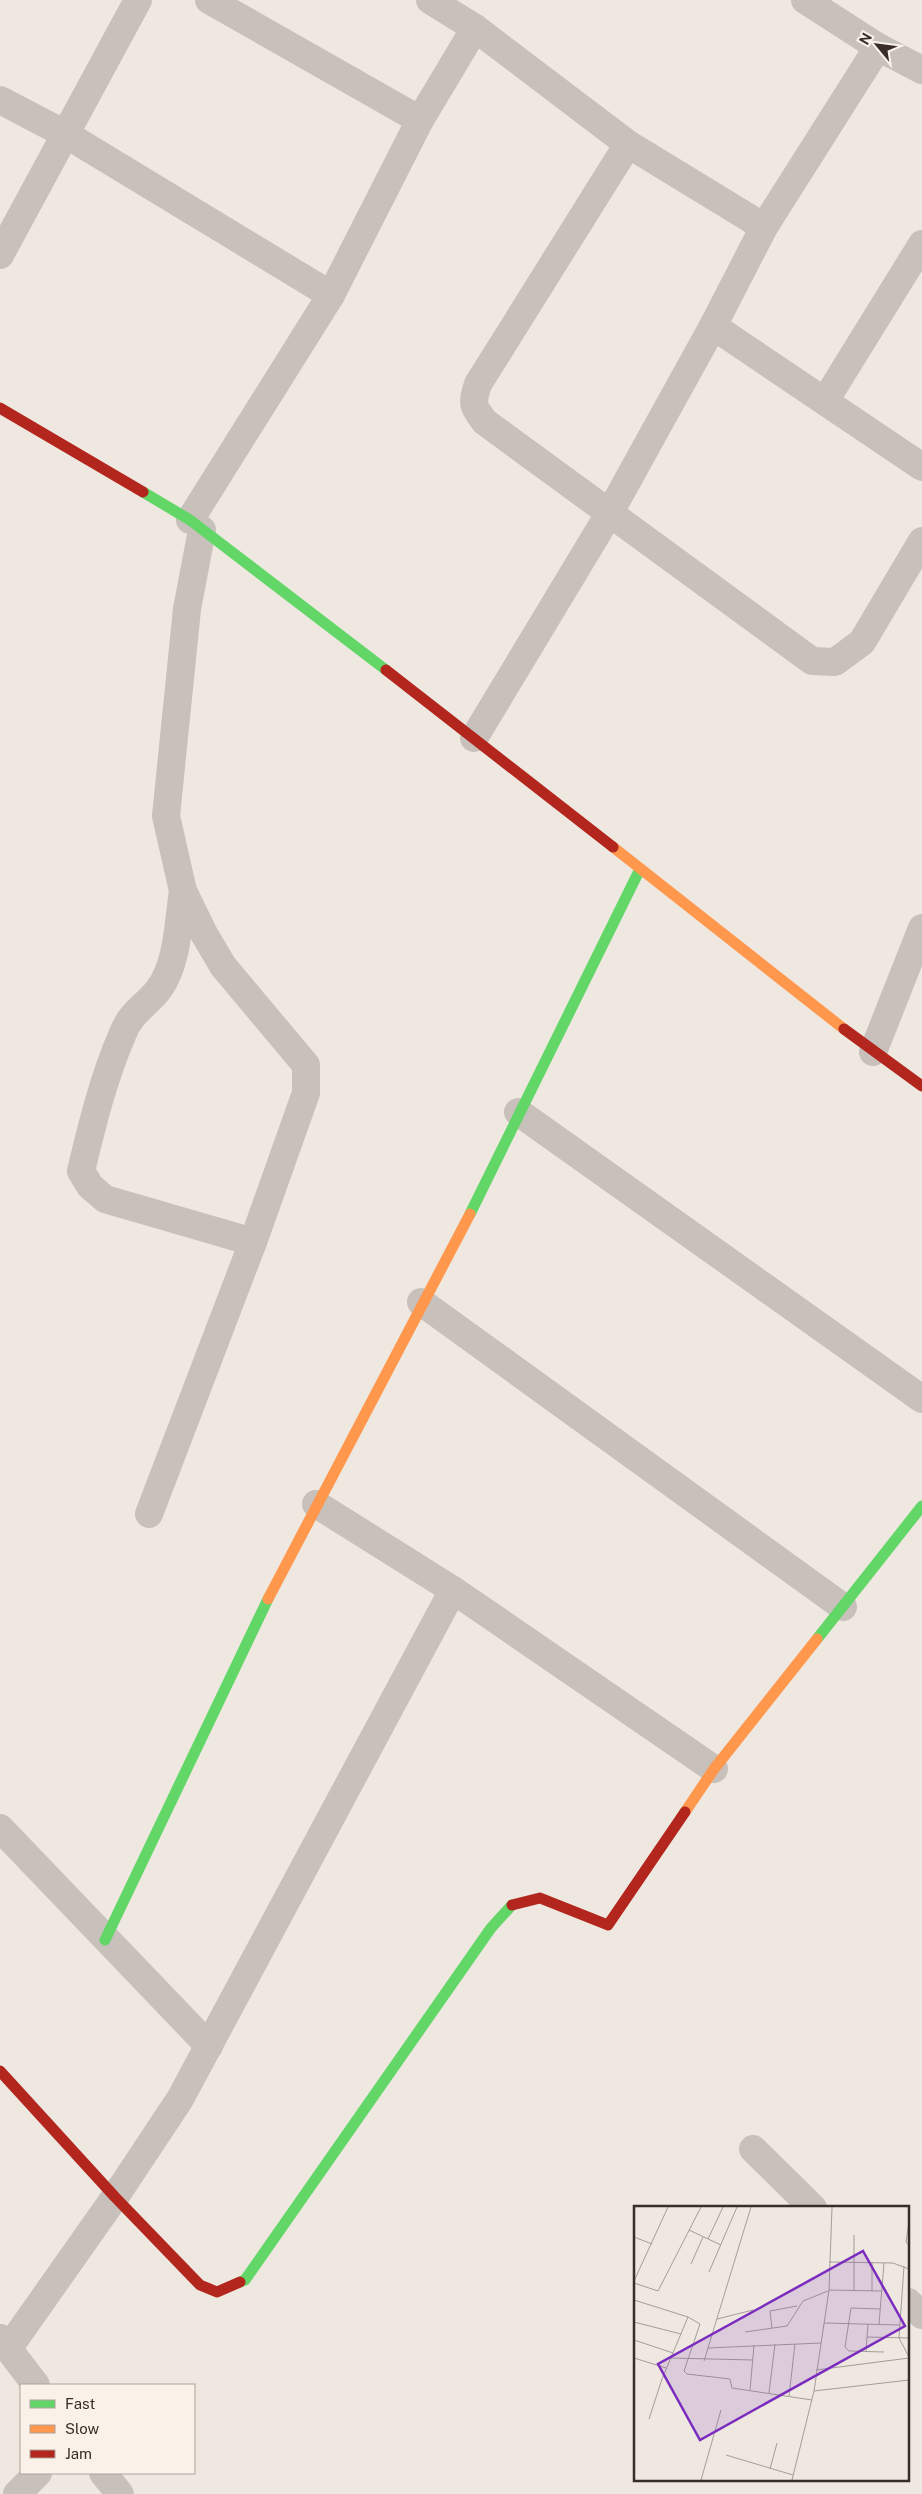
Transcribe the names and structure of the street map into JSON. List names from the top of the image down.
{
  "legend": ["Fast", "Slow", "Jam"],
  "north": "top left"
}
